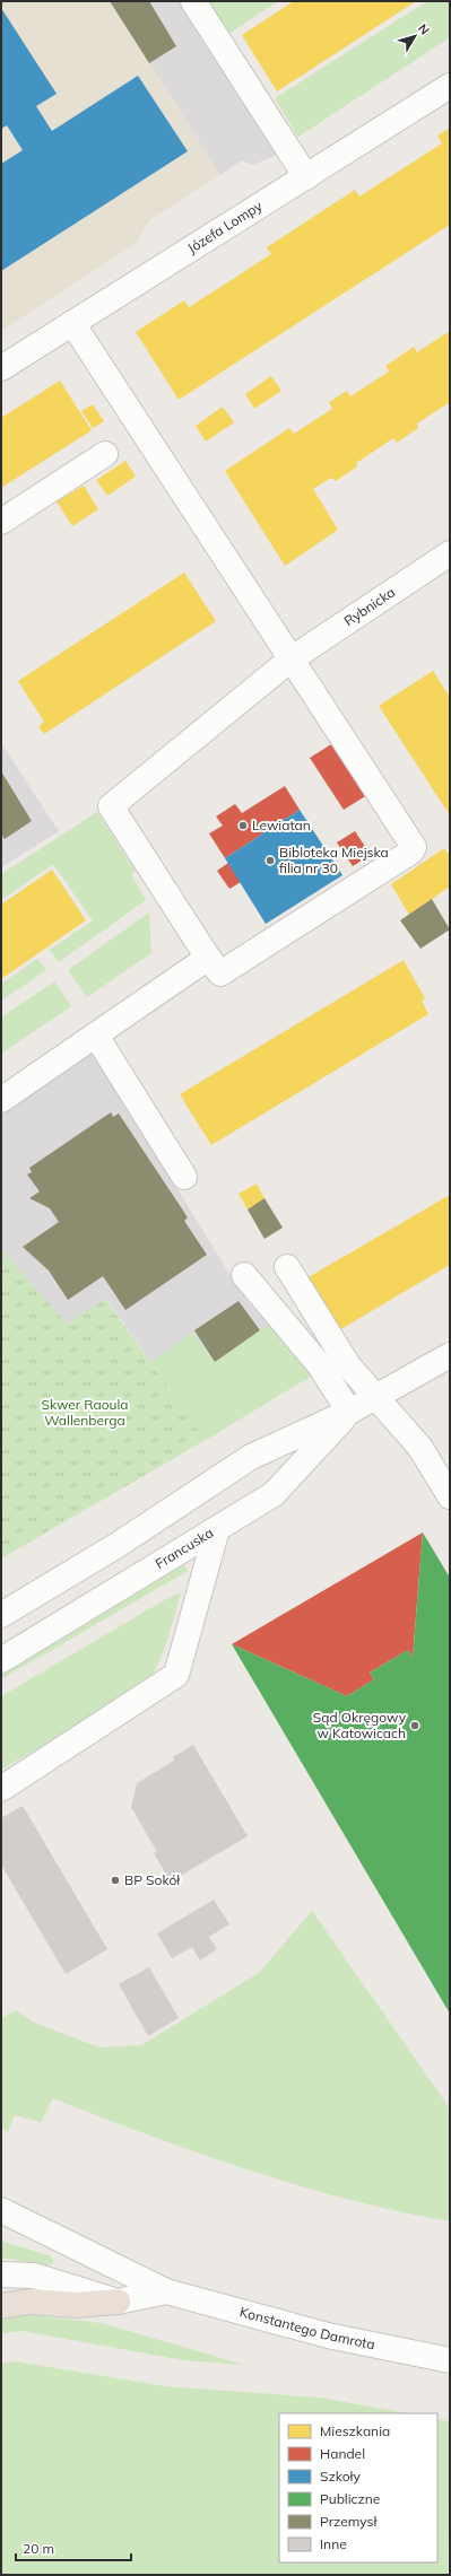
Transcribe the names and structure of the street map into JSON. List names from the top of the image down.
{
  "streets": {
    "street": [
      "Józefa Lompy",
      "Rybnicka",
      "Francuska",
      "Konstantego Damrota"
    ]
  },
  "parks": ["Skwer Raoula Wallenberga"],
  "places": [
    "Lewiatan",
    "Bibloteka Miejska filia nr 30",
    "Sąd Okręgowy w Katowicach",
    "BP Sokół"
  ],
  "legend": [
    "Mieszkania",
    "Handel",
    "Szkoły",
    "Publiczne",
    "Przemysł",
    "Inne"
  ],
  "scale_bar": "20 m",
  "north": "top right"
}
